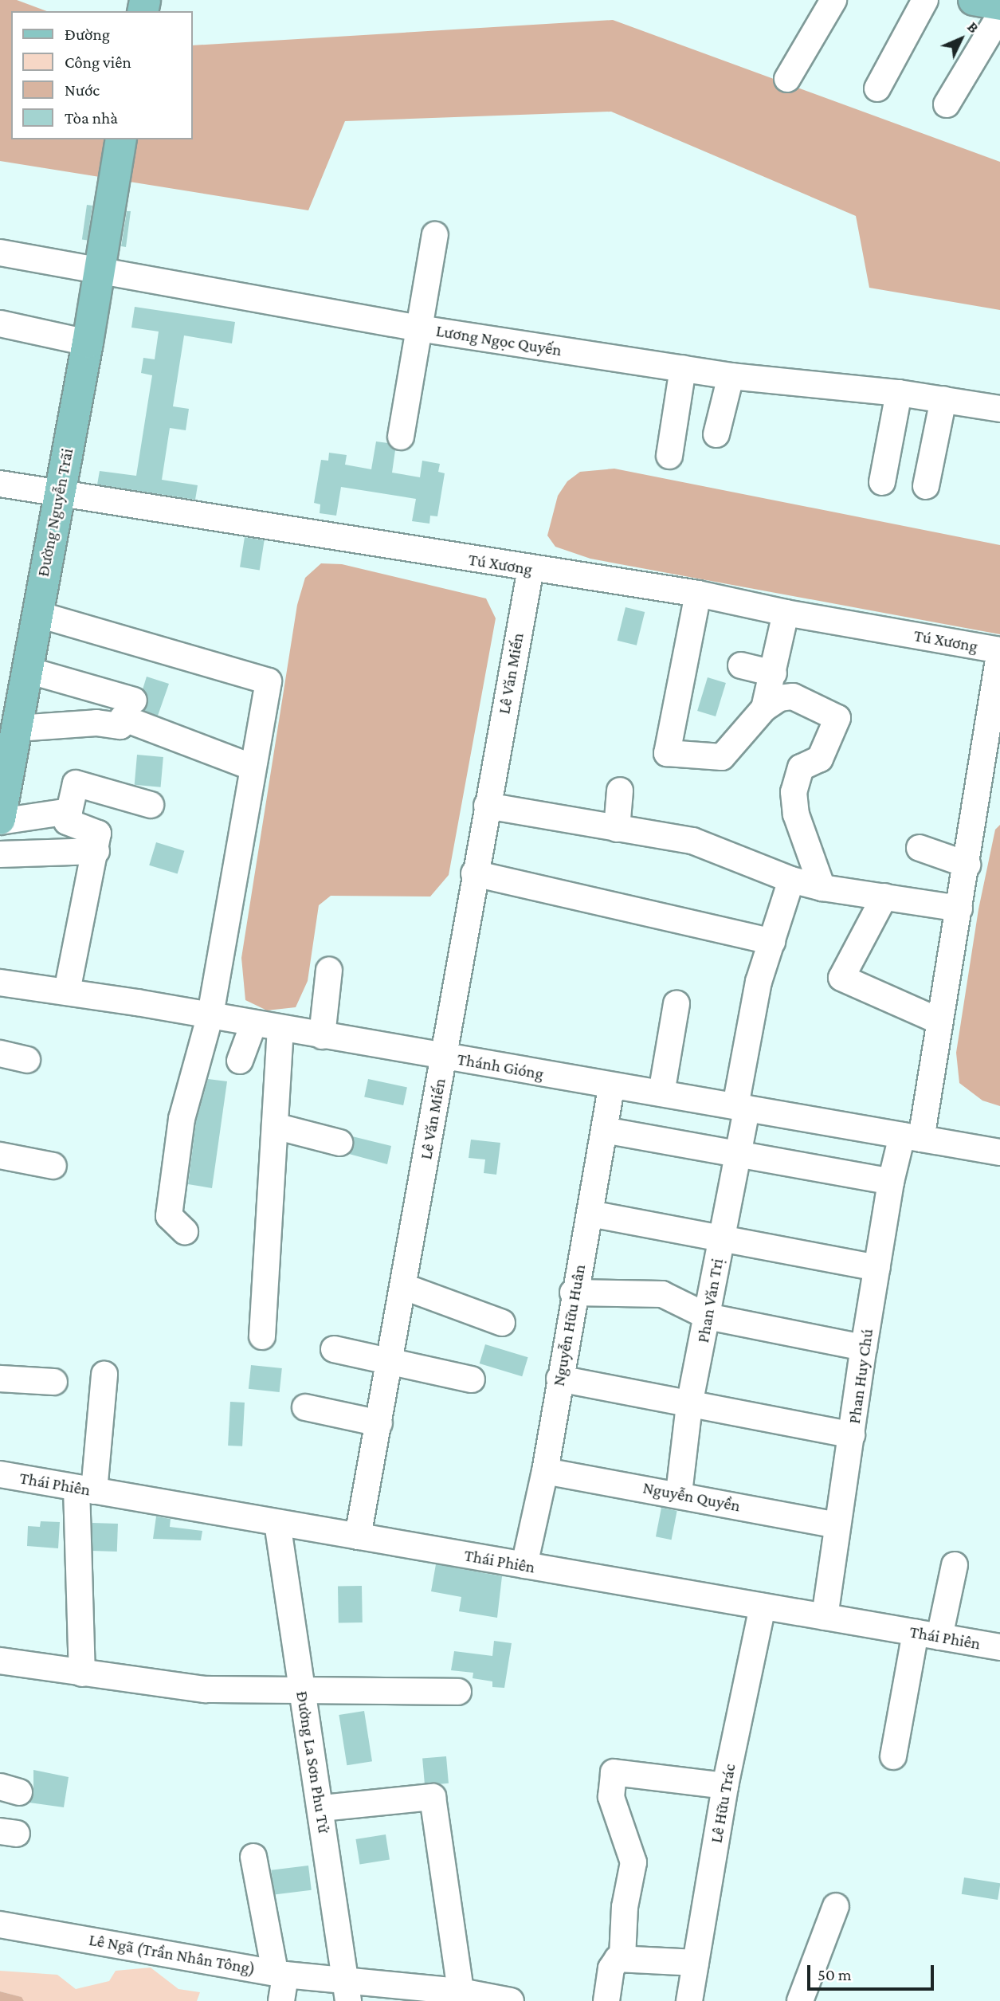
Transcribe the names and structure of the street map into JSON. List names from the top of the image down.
{
  "streets": {
    "main road": ["Đường Nguyễn Trãi"],
    "street": [
      "Lương Ngọc Quyến",
      "Tú Xương",
      "Lê Văn Miến",
      "Thánh Gióng",
      "Phan Văn Trị",
      "Nguyễn Hữu Huân",
      "Phan Huy Chú",
      "Thái Phiên",
      "Nguyễn Quyền",
      "Đường La Sơn Phu Tử",
      "Lê Hữu Trác",
      "Lê Ngã (Trần Nhân Tông)"
    ]
  },
  "crossings": [
    ["Lương Ngọc Quyến", "Đường Nguyễn Trãi"],
    ["Đường Nguyễn Trãi", "Tú Xương"],
    ["Tú Xương", "Lê Văn Miến"],
    ["Tú Xương", "Phan Huy Chú"],
    ["Lê Văn Miến", "Thánh Gióng"],
    ["Lê Văn Miến", "Thái Phiên"],
    ["Thánh Gióng", "Phan Văn Trị"],
    ["Thánh Gióng", "Nguyễn Hữu Huân"],
    ["Thánh Gióng", "Phan Huy Chú"],
    ["Phan Văn Trị", "Nguyễn Quyền"],
    ["Nguyễn Hữu Huân", "Thái Phiên"],
    ["Nguyễn Hữu Huân", "Nguyễn Quyền"],
    ["Phan Huy Chú", "Thái Phiên"],
    ["Phan Huy Chú", "Nguyễn Quyền"],
    ["Thái Phiên", "Đường La Sơn Phu Tử"],
    ["Thái Phiên", "Lê Hữu Trác"],
    ["Đường La Sơn Phu Tử", "Lê Ngã (Trần Nhân Tông)"]
  ],
  "legend": [
    "Đường",
    "Công viên",
    "Nước",
    "Tòa nhà"
  ],
  "scale_bar": "50 m",
  "north": "top right"
}
